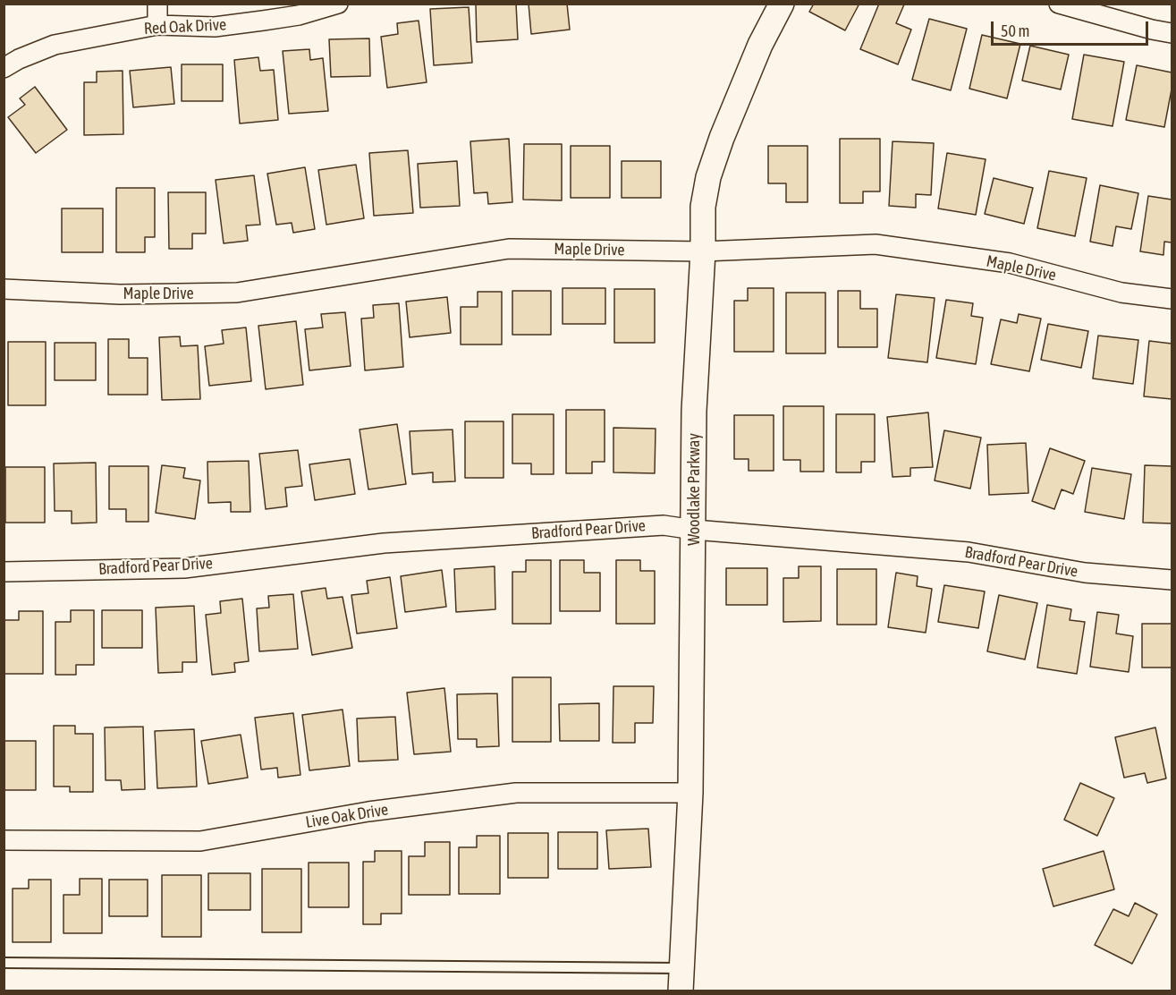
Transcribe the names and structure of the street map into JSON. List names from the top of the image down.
{
  "streets": {
    "street": [
      "Red Oak Drive",
      "Maple Drive",
      "Woodlake Parkway",
      "Bradford Pear Drive",
      "Live Oak Drive"
    ]
  },
  "crossings": [
    ["Maple Drive", "Woodlake Parkway"],
    ["Woodlake Parkway", "Bradford Pear Drive"],
    ["Woodlake Parkway", "Live Oak Drive"]
  ],
  "scale_bar": "50 m"
}
